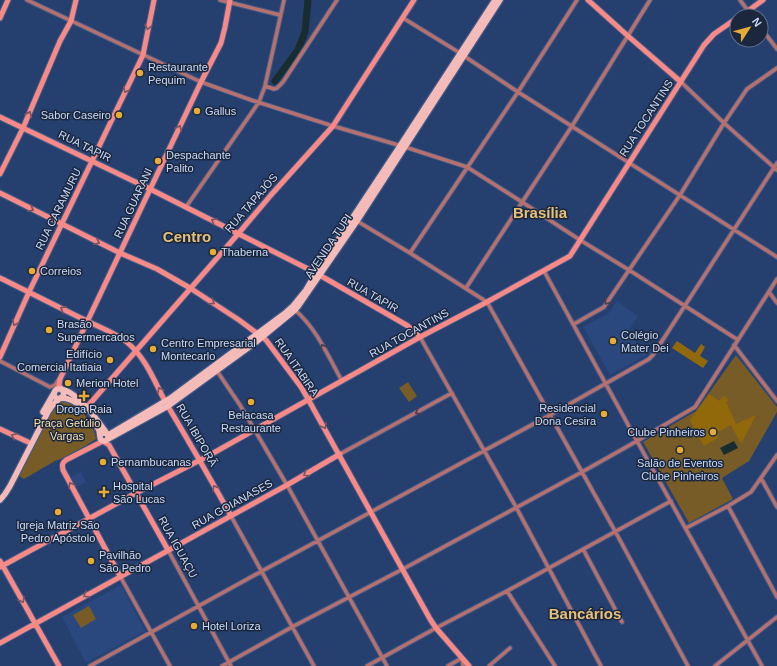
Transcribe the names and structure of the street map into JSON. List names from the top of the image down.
{
  "streets": {
    "main road": ["AVENIDA TUPI", "RUA IGUAÇU"],
    "street": [
      "RUA TOCANTINS",
      "RUA TAPIR",
      "RUA GUARANI",
      "RUA TAPAJÓS",
      "RUA CARAMURU",
      "RUA ITABIRA",
      "RUA IBIPORÃ",
      "RUA GOIANASES"
    ]
  },
  "crossings": [
    ["RUA TOCANTINS", "RUA TAPIR"],
    ["RUA TOCANTINS", "RUA ITABIRA"],
    ["RUA TOCANTINS", "RUA IBIPORÃ"],
    ["RUA TOCANTINS", "RUA IGUAÇU"],
    ["RUA TAPIR", "RUA GUARANI"],
    ["RUA TAPIR", "RUA TAPAJÓS"],
    ["RUA TAPIR", "RUA CARAMURU"],
    ["RUA TAPIR", "AVENIDA TUPI"],
    ["RUA TAPIR", "RUA GOIANASES"],
    ["RUA GUARANI", "RUA ITABIRA"],
    ["RUA GUARANI", "RUA IBIPORÃ"],
    ["RUA TAPAJÓS", "RUA ITABIRA"],
    ["RUA TAPAJÓS", "RUA IBIPORÃ"],
    ["RUA TAPAJÓS", "RUA IGUAÇU"],
    ["RUA CARAMURU", "RUA ITABIRA"],
    ["RUA CARAMURU", "RUA IBIPORÃ"],
    ["AVENIDA TUPI", "RUA ITABIRA"],
    ["AVENIDA TUPI", "RUA IBIPORÃ"],
    ["AVENIDA TUPI", "RUA IGUAÇU"],
    ["RUA ITABIRA", "RUA GOIANASES"],
    ["RUA IBIPORÃ", "RUA GOIANASES"],
    ["RUA GOIANASES", "RUA IGUAÇU"]
  ],
  "one_way": [
    "RUA CARAMURU",
    "RUA ITABIRA",
    "RUA IBIPORÃ",
    "RUA GOIANASES"
  ],
  "districts": ["Brasília", "Centro", "Bancários"],
  "parks": ["Praça Getúlio Vargas"],
  "places": {
    "other": [
      "Restaurante Pequim",
      "Gallus",
      "Sabor Caseiro",
      "Despachante Palito",
      "Thaberna",
      "Correios",
      "Brasão Supermercados",
      "Colégio Mater Dei",
      "Centro Empresarial Montecarlo",
      "Edifício Comercial Itatiaia",
      "Merion Hotel",
      "Belacasa Restaurante",
      "Residencial Dona Cesira",
      "Clube Pinheiros",
      "Salão de Eventos Clube Pinheiros",
      "Pernambucanas",
      "Igreja Matriz São Pedro Apóstolo",
      "Pavilhão São Pedro",
      "Hotel Loriza"
    ],
    "health": ["Droga Raia", "Hospital São Lucas"]
  },
  "north": "top right"
}
